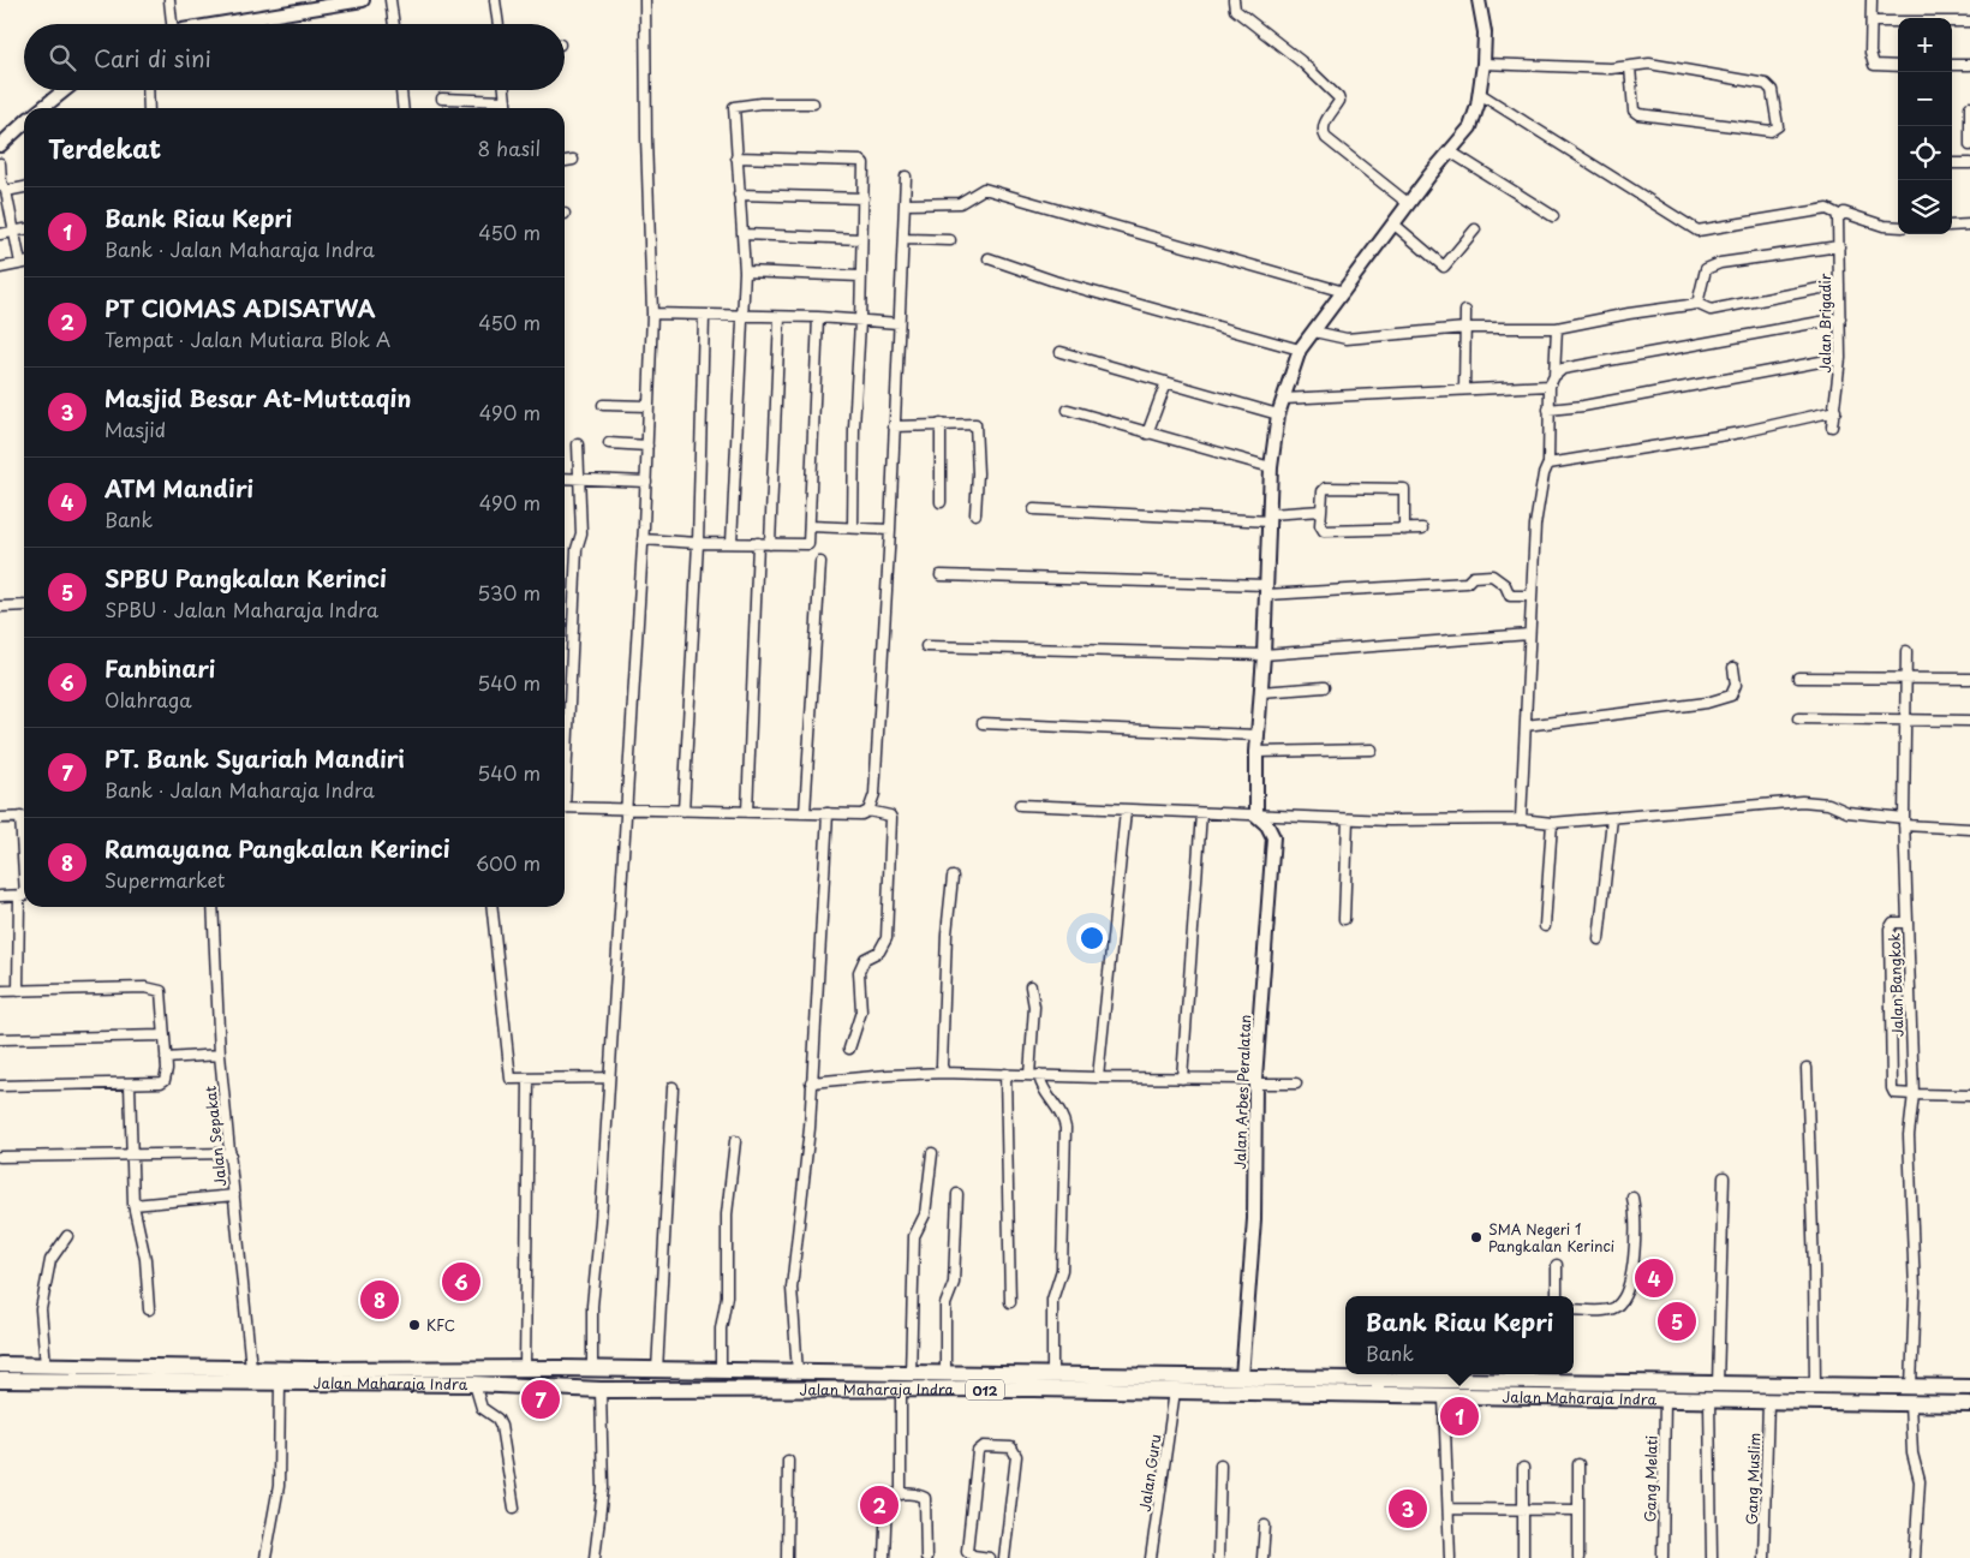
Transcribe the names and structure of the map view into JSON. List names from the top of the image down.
{
  "streets": {
    "highway": ["Jalan Maharaja Indra", "012"],
    "street": [
      "Jalan Brigadir",
      "Jalan Bangkok",
      "Jalan Arbes Peralatan",
      "Jalan Sepakat",
      "Jalan Guru",
      "Gang Melati",
      "Gang Muslim"
    ]
  },
  "crossings": [
    ["Jalan Bangkok", "Jalan Maharaja Indra"],
    ["Jalan Arbes Peralatan", "Jalan Maharaja Indra"],
    ["Jalan Sepakat", "Jalan Maharaja Indra"],
    ["Jalan Maharaja Indra", "Jalan Guru"],
    ["Jalan Maharaja Indra", "Gang Melati"],
    ["Jalan Maharaja Indra", "Gang Muslim"]
  ],
  "places": ["SMA Negeri 1 Pangkalan Kerinci", "KFC"],
  "page": {
    "map_buttons": ["+", "−"],
    "search": "Cari di sini",
    "heading": ["Terdekat", "8 hasil"],
    "list": [
      {
        "mark": "1",
        "name": "Bank Riau Kepri",
        "note": "Bank · Jalan Maharaja Indra",
        "value": "450 m"
      },
      {
        "mark": "2",
        "name": "PT CIOMAS ADISATWA",
        "note": "Tempat · Jalan Mutiara Blok A",
        "value": "450 m"
      },
      {
        "mark": "3",
        "name": "Masjid Besar At-Muttaqin",
        "note": "Masjid",
        "value": "490 m"
      },
      {
        "mark": "4",
        "name": "ATM Mandiri",
        "note": "Bank",
        "value": "490 m"
      },
      {
        "mark": "5",
        "name": "SPBU Pangkalan Kerinci",
        "note": "SPBU · Jalan Maharaja Indra",
        "value": "530 m"
      },
      {
        "mark": "6",
        "name": "Fanbinari",
        "note": "Olahraga",
        "value": "540 m"
      },
      {
        "mark": "7",
        "name": "PT. Bank Syariah Mandiri",
        "note": "Bank · Jalan Maharaja Indra",
        "value": "540 m"
      },
      {
        "mark": "8",
        "name": "Ramayana Pangkalan Kerinci",
        "note": "Supermarket",
        "value": "600 m"
      }
    ],
    "pins": [
      "4",
      "6",
      "8",
      "5",
      "7",
      "1",
      "2",
      "3"
    ],
    "popup": ["Bank Riau Kepri", "Bank"]
  }
}
